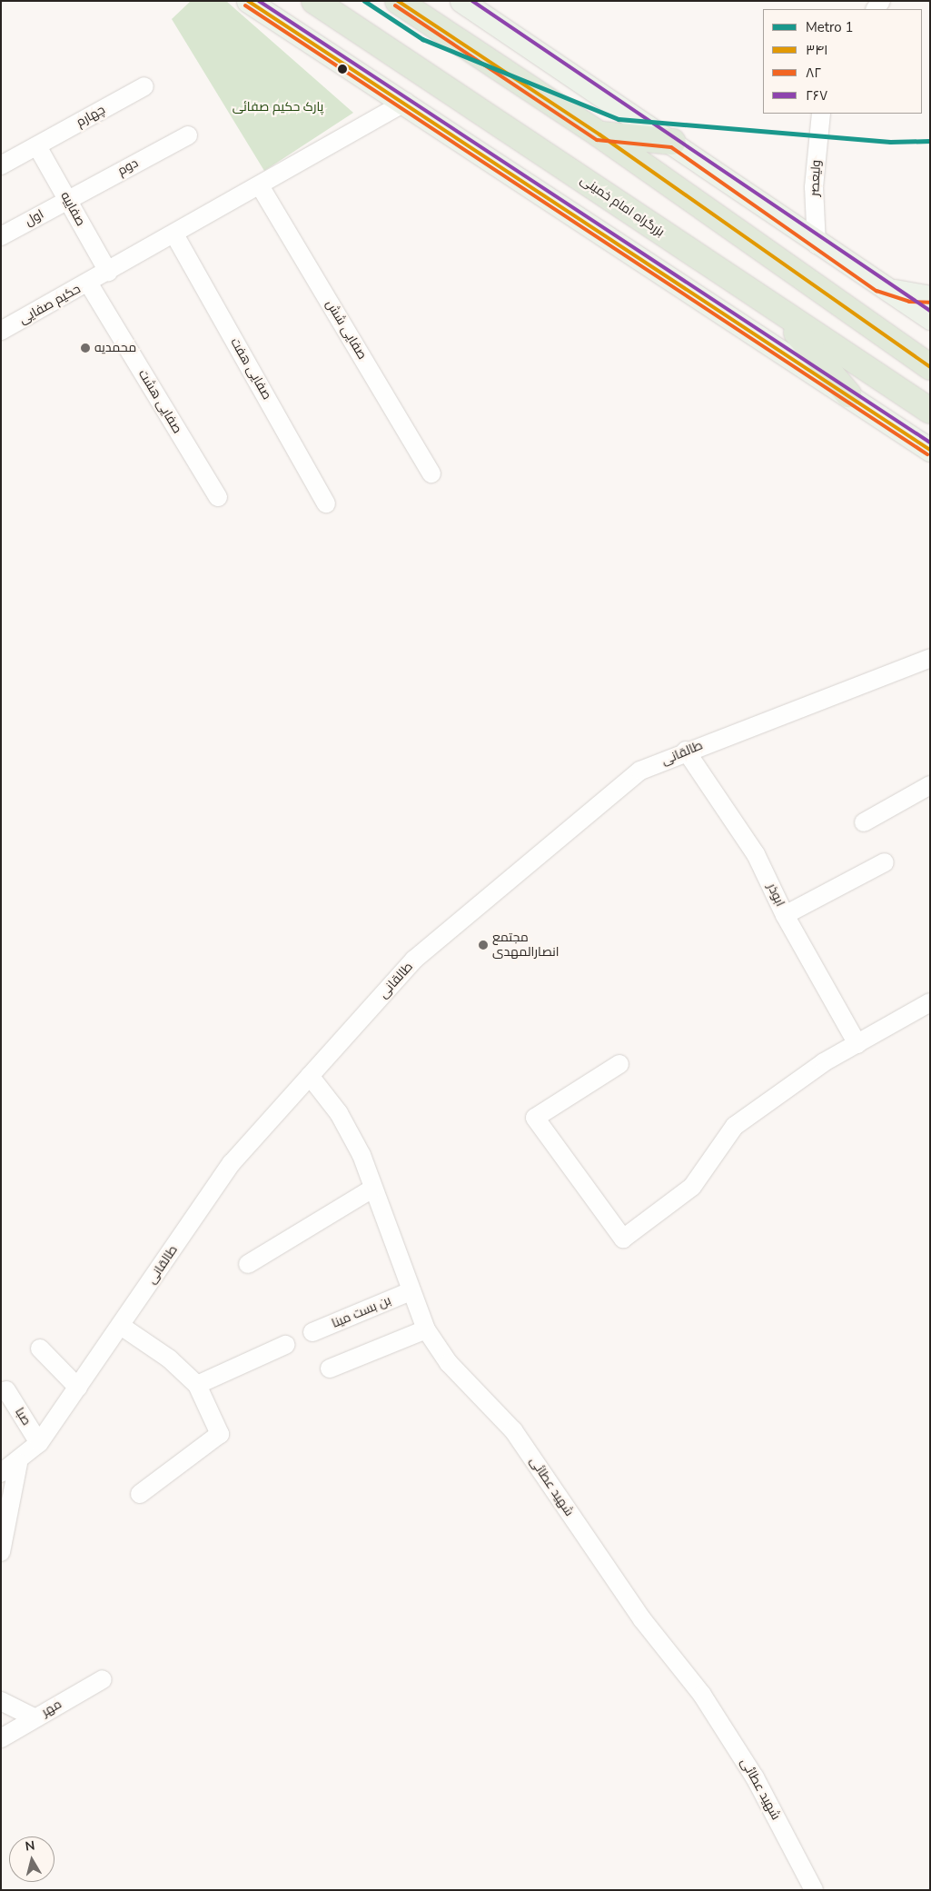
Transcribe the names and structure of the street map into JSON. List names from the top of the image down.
{
  "streets": {
    "highway": ["بزرگراه امام خمینی"],
    "street": [
      "چهارم",
      "دوم",
      "ولیعصر",
      "صفاییه",
      "اول",
      "حکیم صفایی",
      "صفایی شش",
      "صفایی هفت",
      "صفایی هشت",
      "طالقانی",
      "ابوذر",
      "بن بست مینا",
      "صبا",
      "شهید عطائی",
      "مهر"
    ]
  },
  "crossings": [
    ["چهارم", "صفاییه"],
    ["دوم", "صفاییه"],
    ["دوم", "اول"],
    ["صفاییه", "اول"],
    ["صفاییه", "حکیم صفایی"],
    ["حکیم صفایی", "صفایی شش"],
    ["حکیم صفایی", "صفایی هفت"],
    ["حکیم صفایی", "صفایی هشت"],
    ["طالقانی", "ابوذر"],
    ["طالقانی", "صبا"],
    ["طالقانی", "شهید عطائی"],
    ["بن بست مینا", "شهید عطائی"]
  ],
  "parks": ["پارک حکیم صفائی"],
  "places": ["محمدیه", "مجتمع انصارالمهدی"],
  "lines": [
    "metro line 1",
    "transit line ۳۴۱",
    "transit line ۲۶۷",
    "transit line ۸۲"
  ],
  "legend": [
    "Metro 1",
    "۳۴۱",
    "۸۲",
    "۲۶۷"
  ],
  "north": "top"
}
